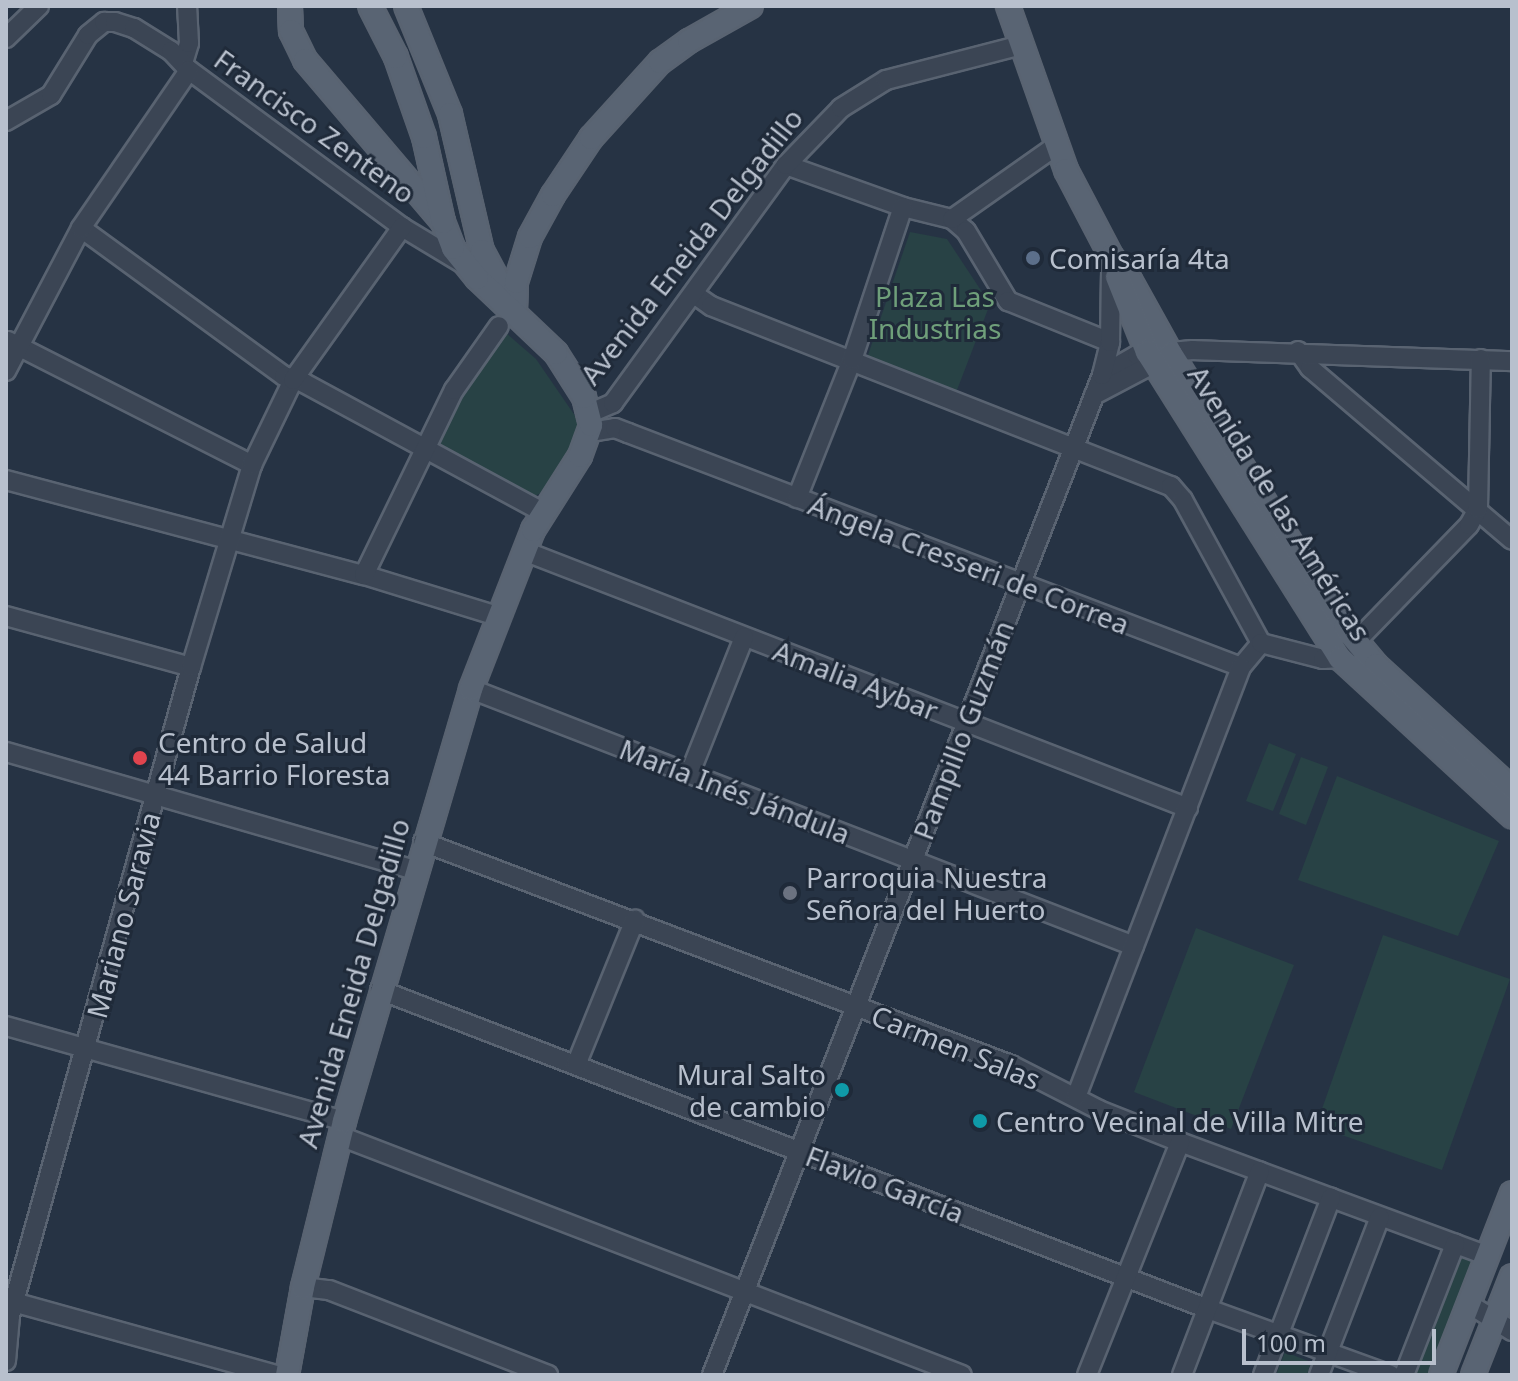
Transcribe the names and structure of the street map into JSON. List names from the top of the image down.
{
  "streets": {
    "main road": ["Avenida Eneida Delgadillo", "Avenida de las Américas"],
    "street": [
      "Francisco Zenteno",
      "Ángela Cresseri de Correa",
      "Amalia Aybar",
      "Pampillo Guzmán",
      "María Inés Jándula",
      "Mariano Saravia",
      "Carmen Salas",
      "Flavio García"
    ]
  },
  "crossings": [
    ["Francisco Zenteno", "Mariano Saravia"],
    ["Avenida Eneida Delgadillo", "Avenida de las Américas"],
    ["Avenida Eneida Delgadillo", "Ángela Cresseri de Correa"],
    ["Avenida Eneida Delgadillo", "Amalia Aybar"],
    ["Avenida Eneida Delgadillo", "María Inés Jándula"],
    ["Avenida Eneida Delgadillo", "Carmen Salas"],
    ["Avenida Eneida Delgadillo", "Flavio García"],
    ["Avenida de las Américas", "Pampillo Guzmán"],
    ["Ángela Cresseri de Correa", "Pampillo Guzmán"],
    ["Amalia Aybar", "Pampillo Guzmán"],
    ["Pampillo Guzmán", "María Inés Jándula"],
    ["Pampillo Guzmán", "Carmen Salas"],
    ["Pampillo Guzmán", "Flavio García"]
  ],
  "parks": ["Plaza Las Industrias"],
  "places": [
    "Comisaría 4ta",
    "Centro de Salud 44 Barrio Floresta",
    "Parroquia Nuestra Señora del Huerto",
    "Mural Salto de cambio",
    "Centro Vecinal de Villa Mitre"
  ],
  "scale_bar": "100 m"
}
